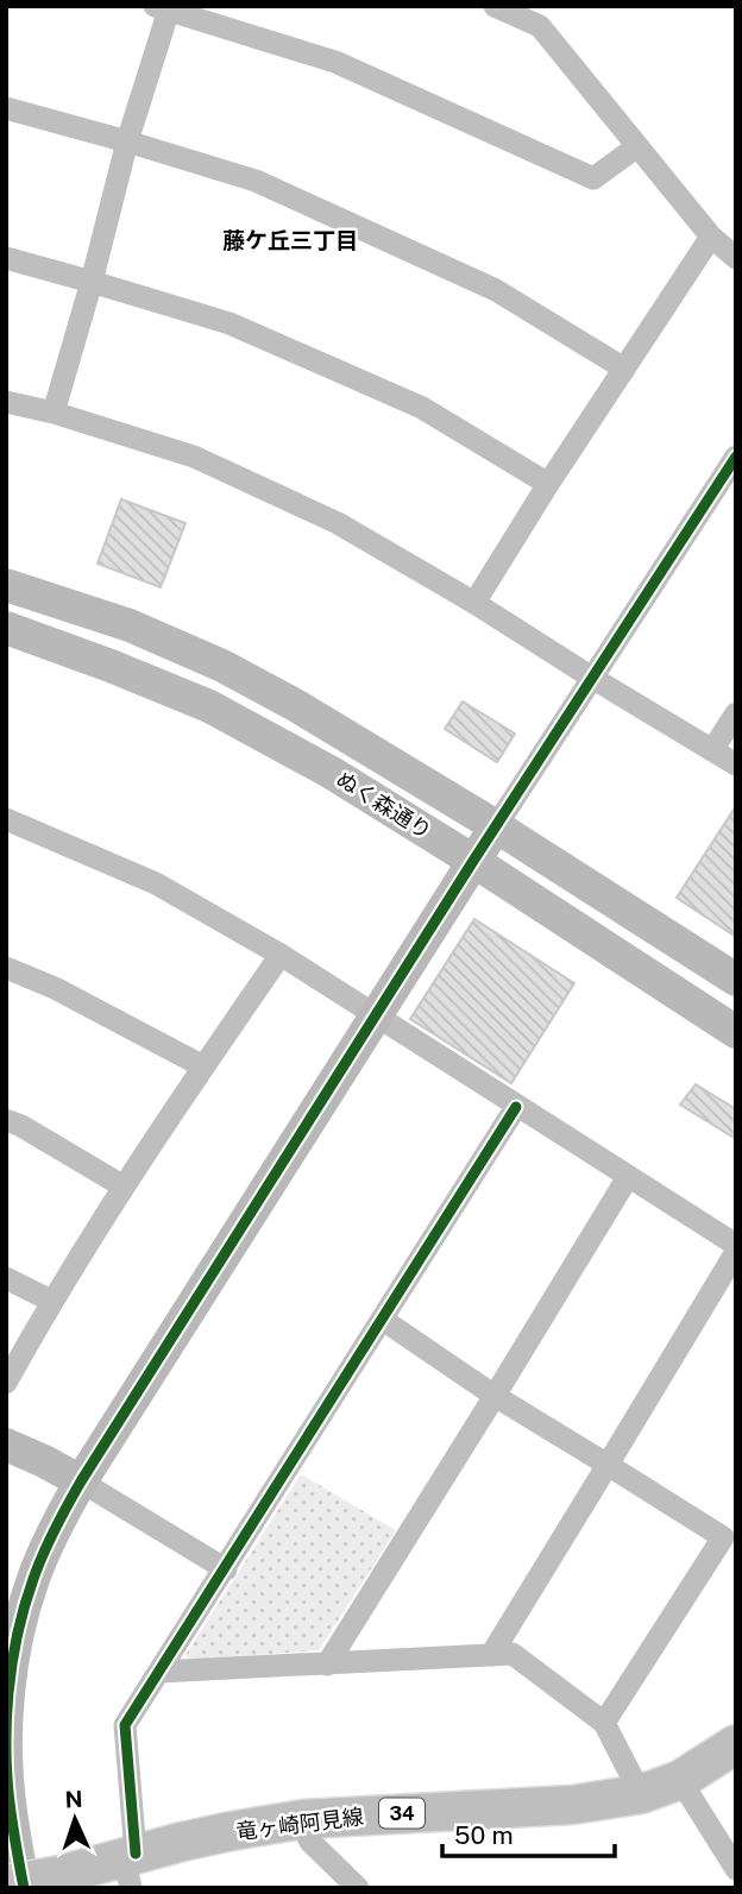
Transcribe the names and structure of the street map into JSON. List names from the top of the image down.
{
  "streets": {
    "main road": ["ぬく森通り", "34", "竜ヶ崎阿見線"]
  },
  "districts": ["藤ケ丘三丁目"],
  "scale_bar": "50 m",
  "north": "top"
}
